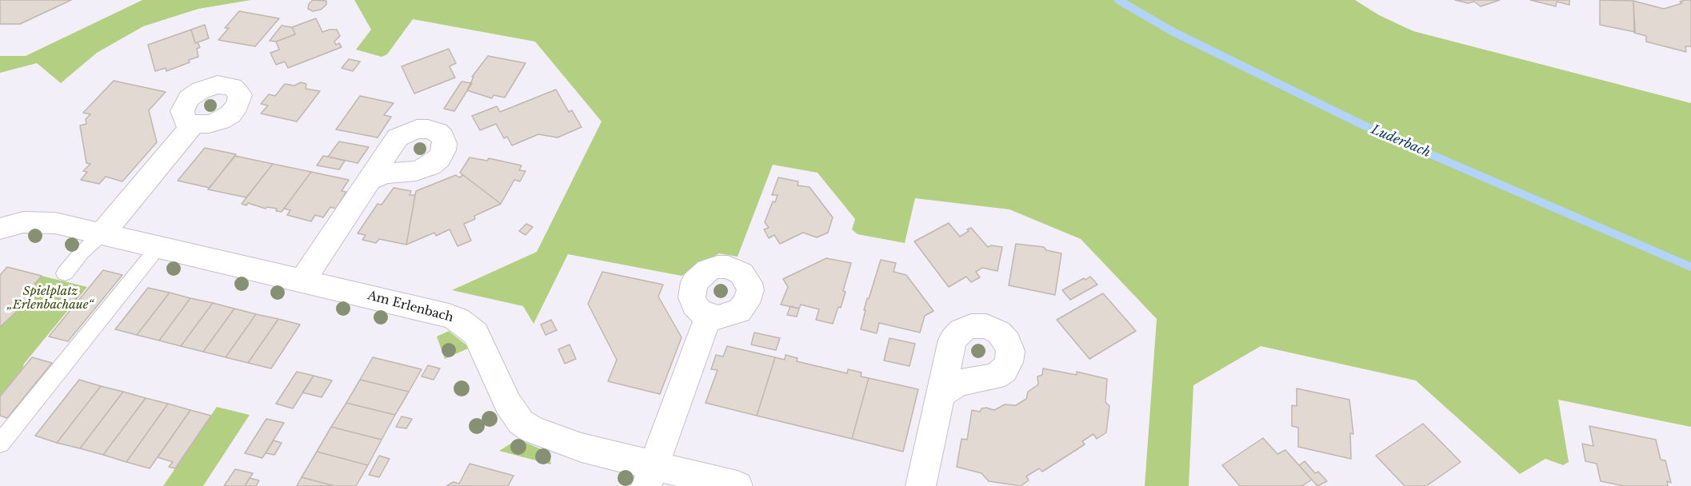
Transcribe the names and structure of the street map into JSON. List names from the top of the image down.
{
  "streets": {
    "street": ["Am Erlenbach"]
  },
  "water": ["Luderbach"],
  "parks": ["Spielplatz „Erlenbachaue“"]
}
